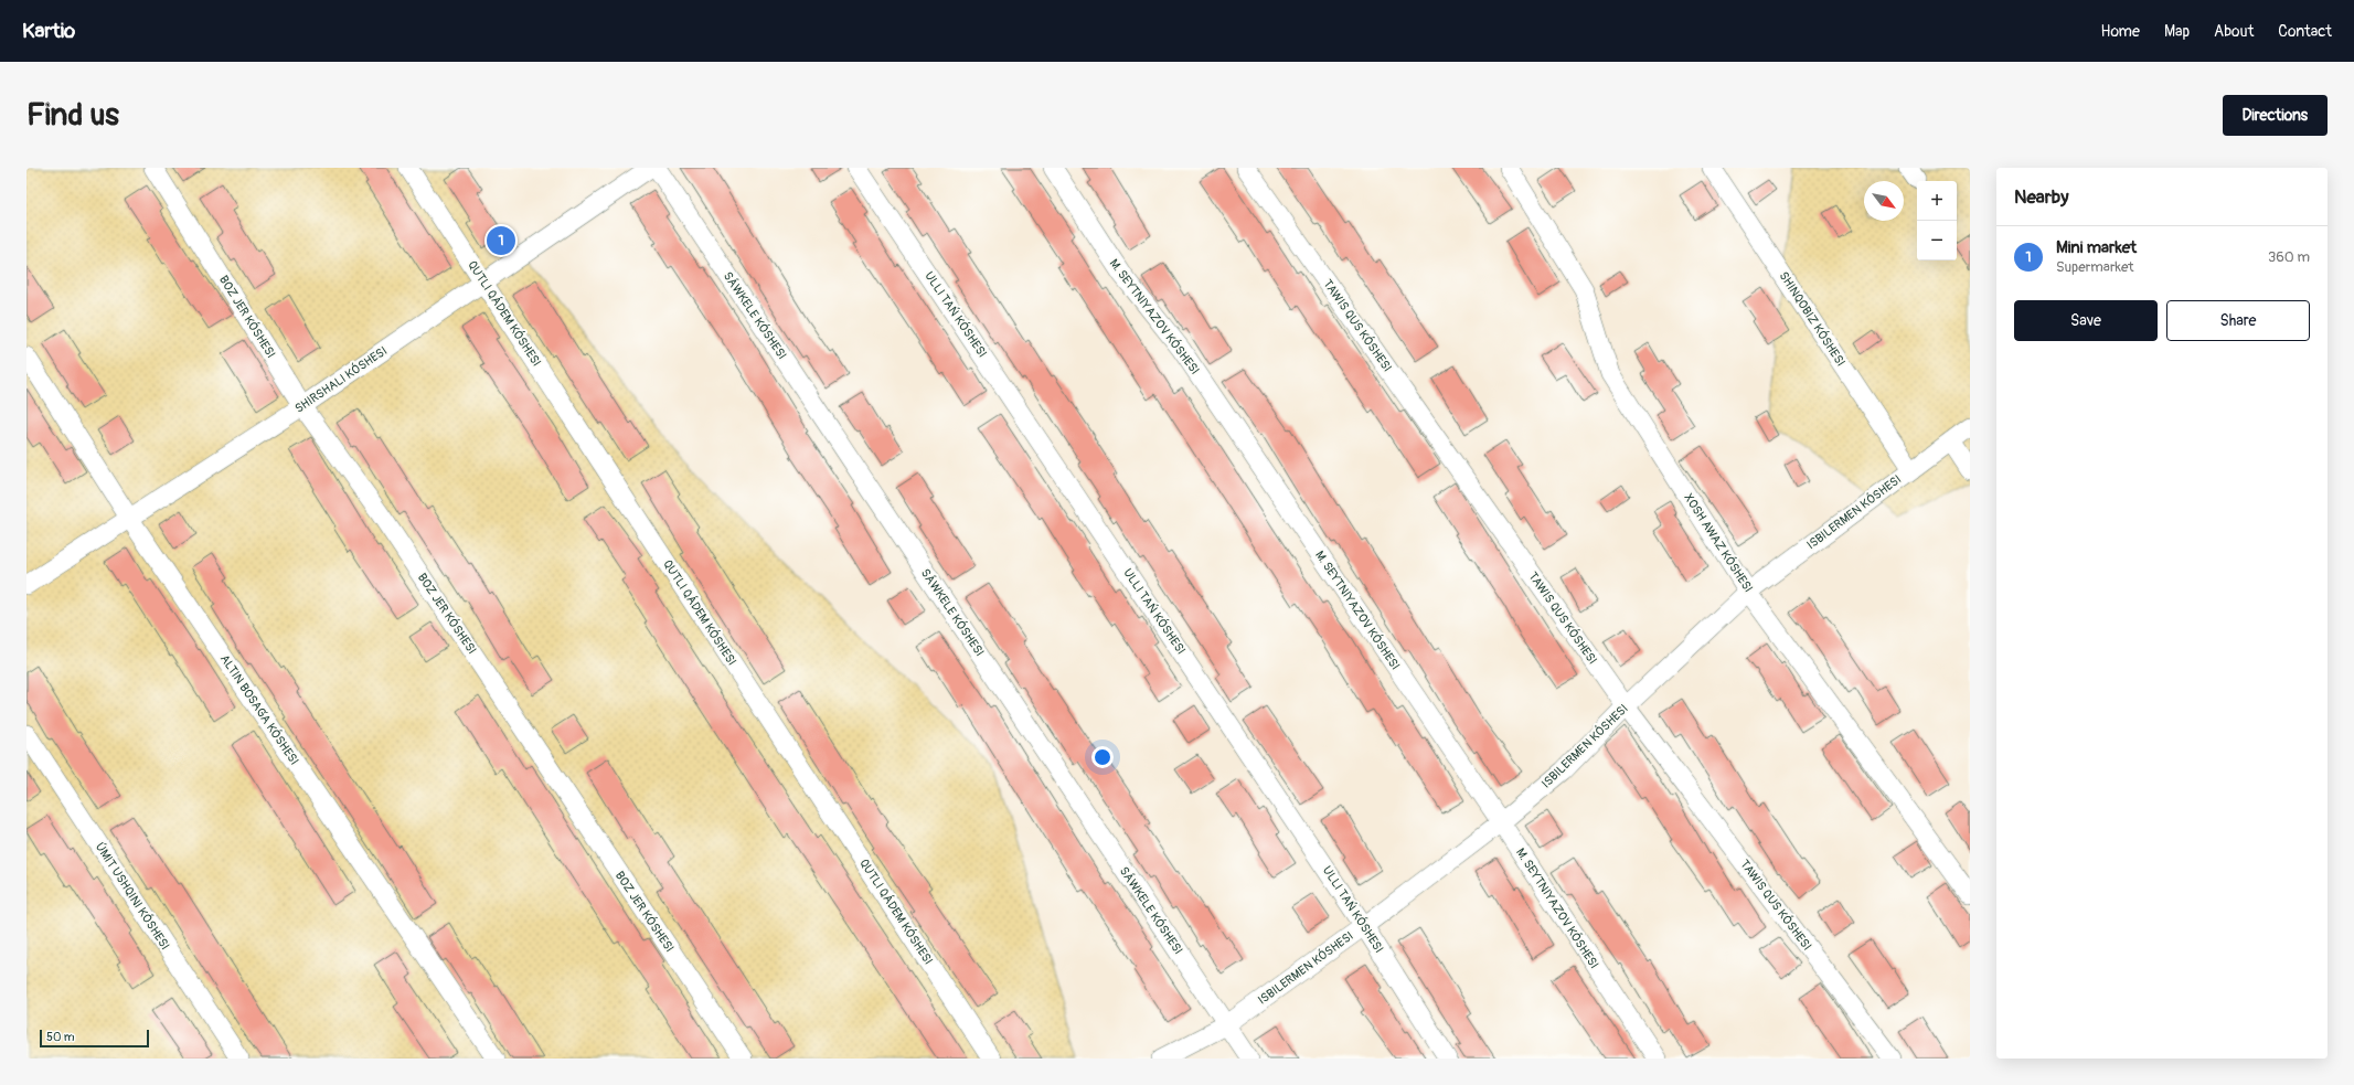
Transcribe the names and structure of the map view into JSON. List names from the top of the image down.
{
  "streets": {
    "street": [
      "SÁWKELE KÓSHESI",
      "BOZ JER KÓSHESI",
      "M. SEYTNIYAZOV KÓSHESI",
      "ISBILERMEN KÓSHESI",
      "XOSH AWAZ KÓSHESI"
    ]
  },
  "crossings": [
    ["SÁWKELE KÓSHESI", "ISBILERMEN KÓSHESI"],
    ["M. SEYTNIYAZOV KÓSHESI", "ISBILERMEN KÓSHESI"],
    ["ISBILERMEN KÓSHESI", "XOSH AWAZ KÓSHESI"]
  ],
  "scale_bar": "50 m",
  "north": "bottom right",
  "page": {
    "header": "Kartio",
    "nav": [
      "Home",
      "Map",
      "About",
      "Contact"
    ],
    "buttons": [
      "Directions",
      ["Save", "Share"]
    ],
    "title": "Find us",
    "heading": "Nearby",
    "map_buttons": ["+", "−"],
    "pins": "1",
    "list": [
      {
        "mark": "1",
        "name": "Mini market",
        "note": "Supermarket",
        "value": "360 m"
      }
    ],
    "scale": "50 m"
  }
}
